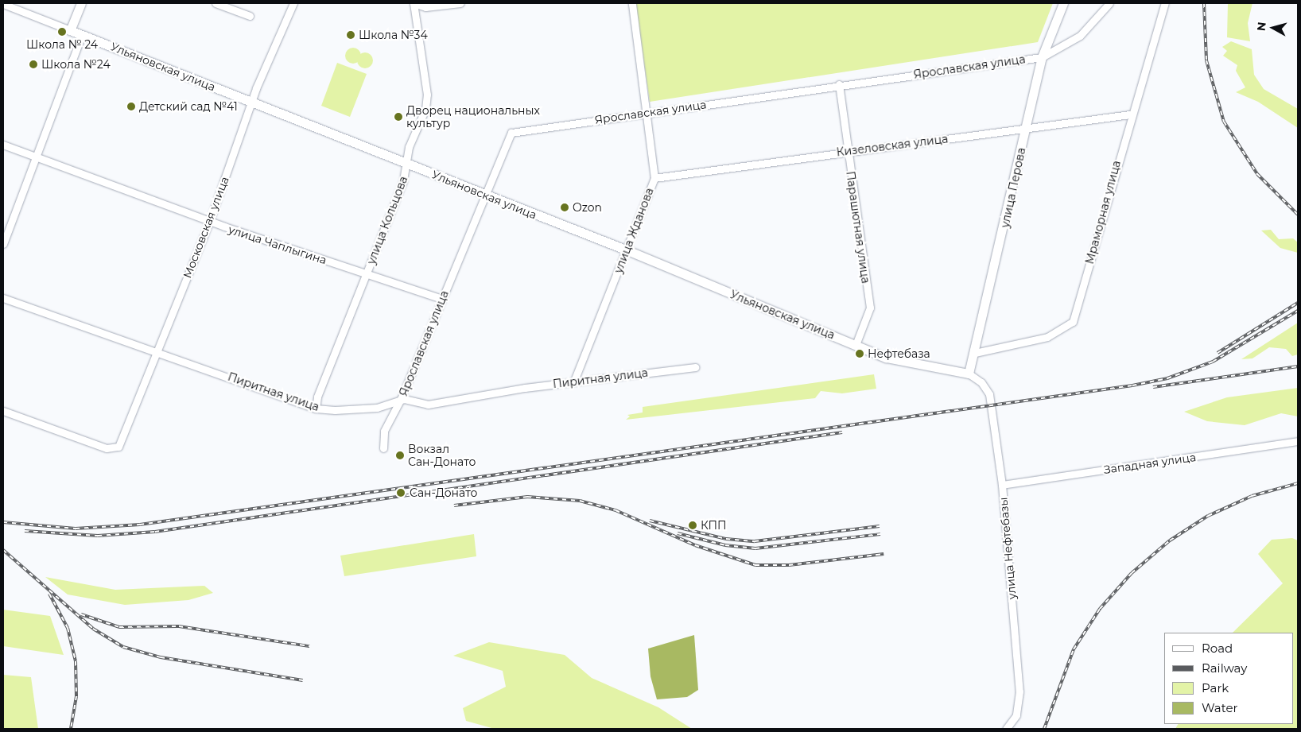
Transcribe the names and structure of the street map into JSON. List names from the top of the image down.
{
  "streets": {
    "main road": ["Ульяновская улица", "улица Перова"],
    "street": [
      "Ярославская улица",
      "Кизеловская улица",
      "Мраморная улица",
      "улица Кольцова",
      "Московская улица",
      "Парашютная улица",
      "улица Жданова",
      "улица Чаплыгина",
      "Пиритная улица",
      "Западная улица",
      "улица Нефтебазы"
    ]
  },
  "crossings": [
    ["Ульяновская улица", "Ярославская улица"],
    ["Ульяновская улица", "улица Перова"],
    ["Ульяновская улица", "улица Кольцова"],
    ["Ульяновская улица", "Московская улица"],
    ["Ульяновская улица", "Парашютная улица"],
    ["Ульяновская улица", "улица Жданова"],
    ["Ульяновская улица", "улица Нефтебазы"],
    ["Ярославская улица", "улица Перова"],
    ["Ярославская улица", "Парашютная улица"],
    ["Ярославская улица", "улица Жданова"],
    ["Ярославская улица", "улица Чаплыгина"],
    ["Ярославская улица", "Пиритная улица"],
    ["Кизеловская улица", "улица Перова"],
    ["Кизеловская улица", "Мраморная улица"],
    ["Кизеловская улица", "Парашютная улица"],
    ["Кизеловская улица", "улица Жданова"],
    ["улица Перова", "Мраморная улица"],
    ["улица Перова", "улица Нефтебазы"],
    ["улица Кольцова", "улица Чаплыгина"],
    ["улица Кольцова", "Пиритная улица"],
    ["Московская улица", "улица Чаплыгина"],
    ["Московская улица", "Пиритная улица"],
    ["улица Жданова", "Пиритная улица"],
    ["Западная улица", "улица Нефтебазы"]
  ],
  "places": [
    "Школа № 24",
    "Школа №34",
    "Школа №24",
    "Детский сад №41",
    "Дворец национальных культур",
    "Ozon",
    "Нефтебаза",
    "Вокзал Сан-Донато",
    "Сан-Донато",
    "КПП"
  ],
  "legend": [
    "Road",
    "Railway",
    "Park",
    "Water"
  ],
  "north": "left"
}
